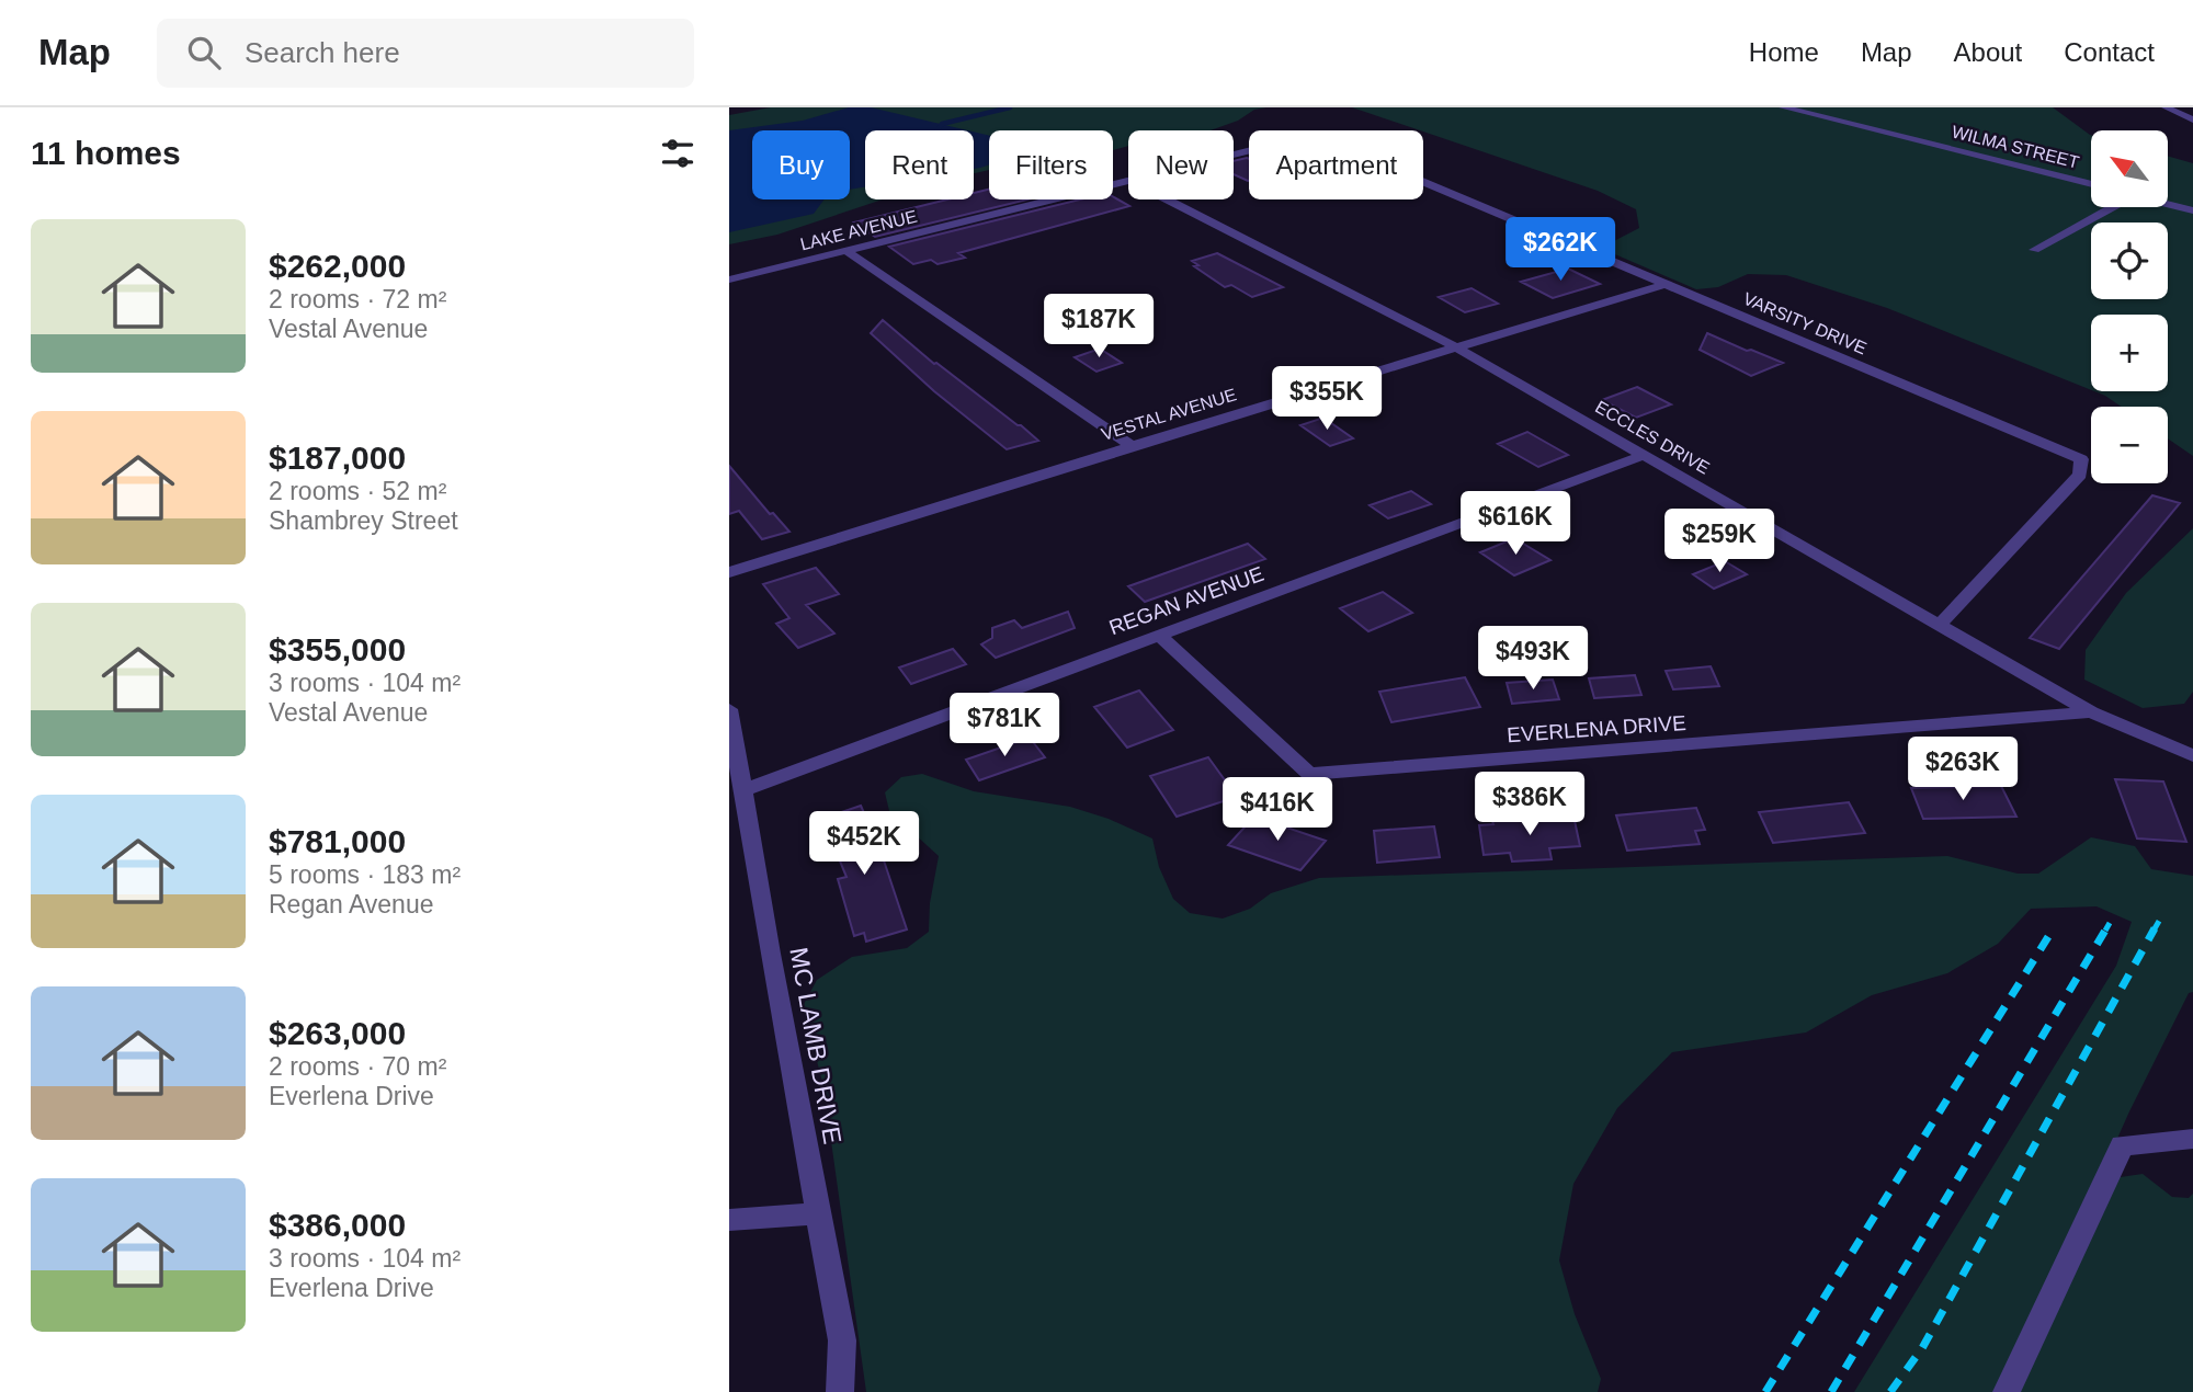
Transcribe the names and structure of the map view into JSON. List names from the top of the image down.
{
  "streets": {
    "street": [
      "WILMA STREET",
      "LAKE AVENUE",
      "VARSITY DRIVE",
      "VESTAL AVENUE",
      "ECCLES DRIVE",
      "REGAN AVENUE",
      "EVERLENA DRIVE",
      "MC LAMB DRIVE"
    ]
  },
  "crossings": [
    ["VARSITY DRIVE", "VESTAL AVENUE"],
    ["VARSITY DRIVE", "ECCLES DRIVE"],
    ["VESTAL AVENUE", "ECCLES DRIVE"],
    ["ECCLES DRIVE", "REGAN AVENUE"],
    ["ECCLES DRIVE", "EVERLENA DRIVE"],
    ["REGAN AVENUE", "EVERLENA DRIVE"],
    ["REGAN AVENUE", "MC LAMB DRIVE"]
  ],
  "north": "top left",
  "page": {
    "header": "Map",
    "search": "Search here",
    "nav": [
      "Home",
      "Map",
      "About",
      "Contact"
    ],
    "heading": "11 homes",
    "map_buttons": ["+", "−"],
    "chip": [
      "Buy",
      "Rent",
      "Filters",
      "New",
      "Apartment"
    ],
    "list": [
      {
        "name": "$262,000",
        "note": "2 rooms · 72 m² · Vestal Avenue"
      },
      {
        "name": "$187,000",
        "note": "2 rooms · 52 m² · Shambrey Street"
      },
      {
        "name": "$355,000",
        "note": "3 rooms · 104 m² · Vestal Avenue"
      },
      {
        "name": "$781,000",
        "note": "5 rooms · 183 m² · Regan Avenue"
      },
      {
        "name": "$263,000",
        "note": "2 rooms · 70 m² · Everlena Drive"
      },
      {
        "name": "$386,000",
        "note": "3 rooms · 104 m² · Everlena Drive"
      }
    ],
    "price": [
      "$262K",
      "$187K",
      "$355K",
      "$616K",
      "$259K",
      "$493K",
      "$781K",
      "$263K",
      "$386K",
      "$416K",
      "$452K"
    ]
  }
}
